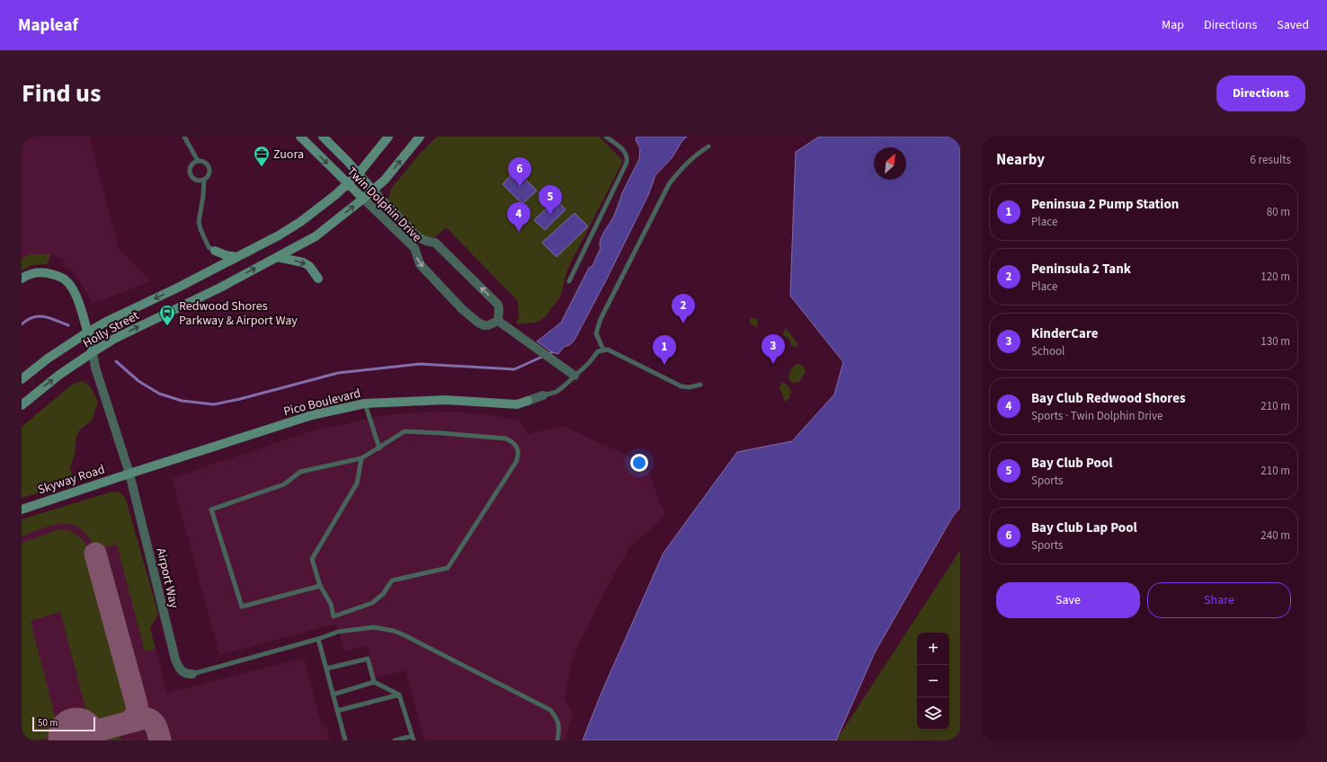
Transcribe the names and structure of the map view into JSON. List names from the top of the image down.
{
  "streets": {
    "main road": [
      "Twin Dolphin Drive",
      "Holly Street",
      "Pico Boulevard",
      "Skyway Road"
    ],
    "street": ["Airport Way"]
  },
  "crossings": [
    ["Twin Dolphin Drive", "Holly Street"],
    ["Holly Street", "Airport Way"],
    ["Pico Boulevard", "Skyway Road"],
    ["Pico Boulevard", "Airport Way"],
    ["Skyway Road", "Airport Way"]
  ],
  "places": {
    "office": ["Zuora"],
    "bus stop": ["Redwood Shores Parkway & Airport Way"]
  },
  "scale_bar": "50 m",
  "north": "top right",
  "page": {
    "header": "Mapleaf",
    "nav": ["Map", "Directions", "Saved"],
    "title": "Find us",
    "buttons": [
      "Directions",
      ["Save", "Share"]
    ],
    "heading": ["Nearby", "6 results"],
    "pins": [
      "6",
      "5",
      "4",
      "2",
      "3",
      "1"
    ],
    "list": [
      {
        "mark": "1",
        "name": "Peninsua 2 Pump Station",
        "note": "Place",
        "value": "80 m"
      },
      {
        "mark": "2",
        "name": "Peninsula 2 Tank",
        "note": "Place",
        "value": "120 m"
      },
      {
        "mark": "3",
        "name": "KinderCare",
        "note": "School",
        "value": "130 m"
      },
      {
        "mark": "4",
        "name": "Bay Club Redwood Shores",
        "note": "Sports · Twin Dolphin Drive",
        "value": "210 m"
      },
      {
        "mark": "5",
        "name": "Bay Club Pool",
        "note": "Sports",
        "value": "210 m"
      },
      {
        "mark": "6",
        "name": "Bay Club Lap Pool",
        "note": "Sports",
        "value": "240 m"
      }
    ],
    "map_buttons": ["+", "−"],
    "scale": "50 m"
  }
}
